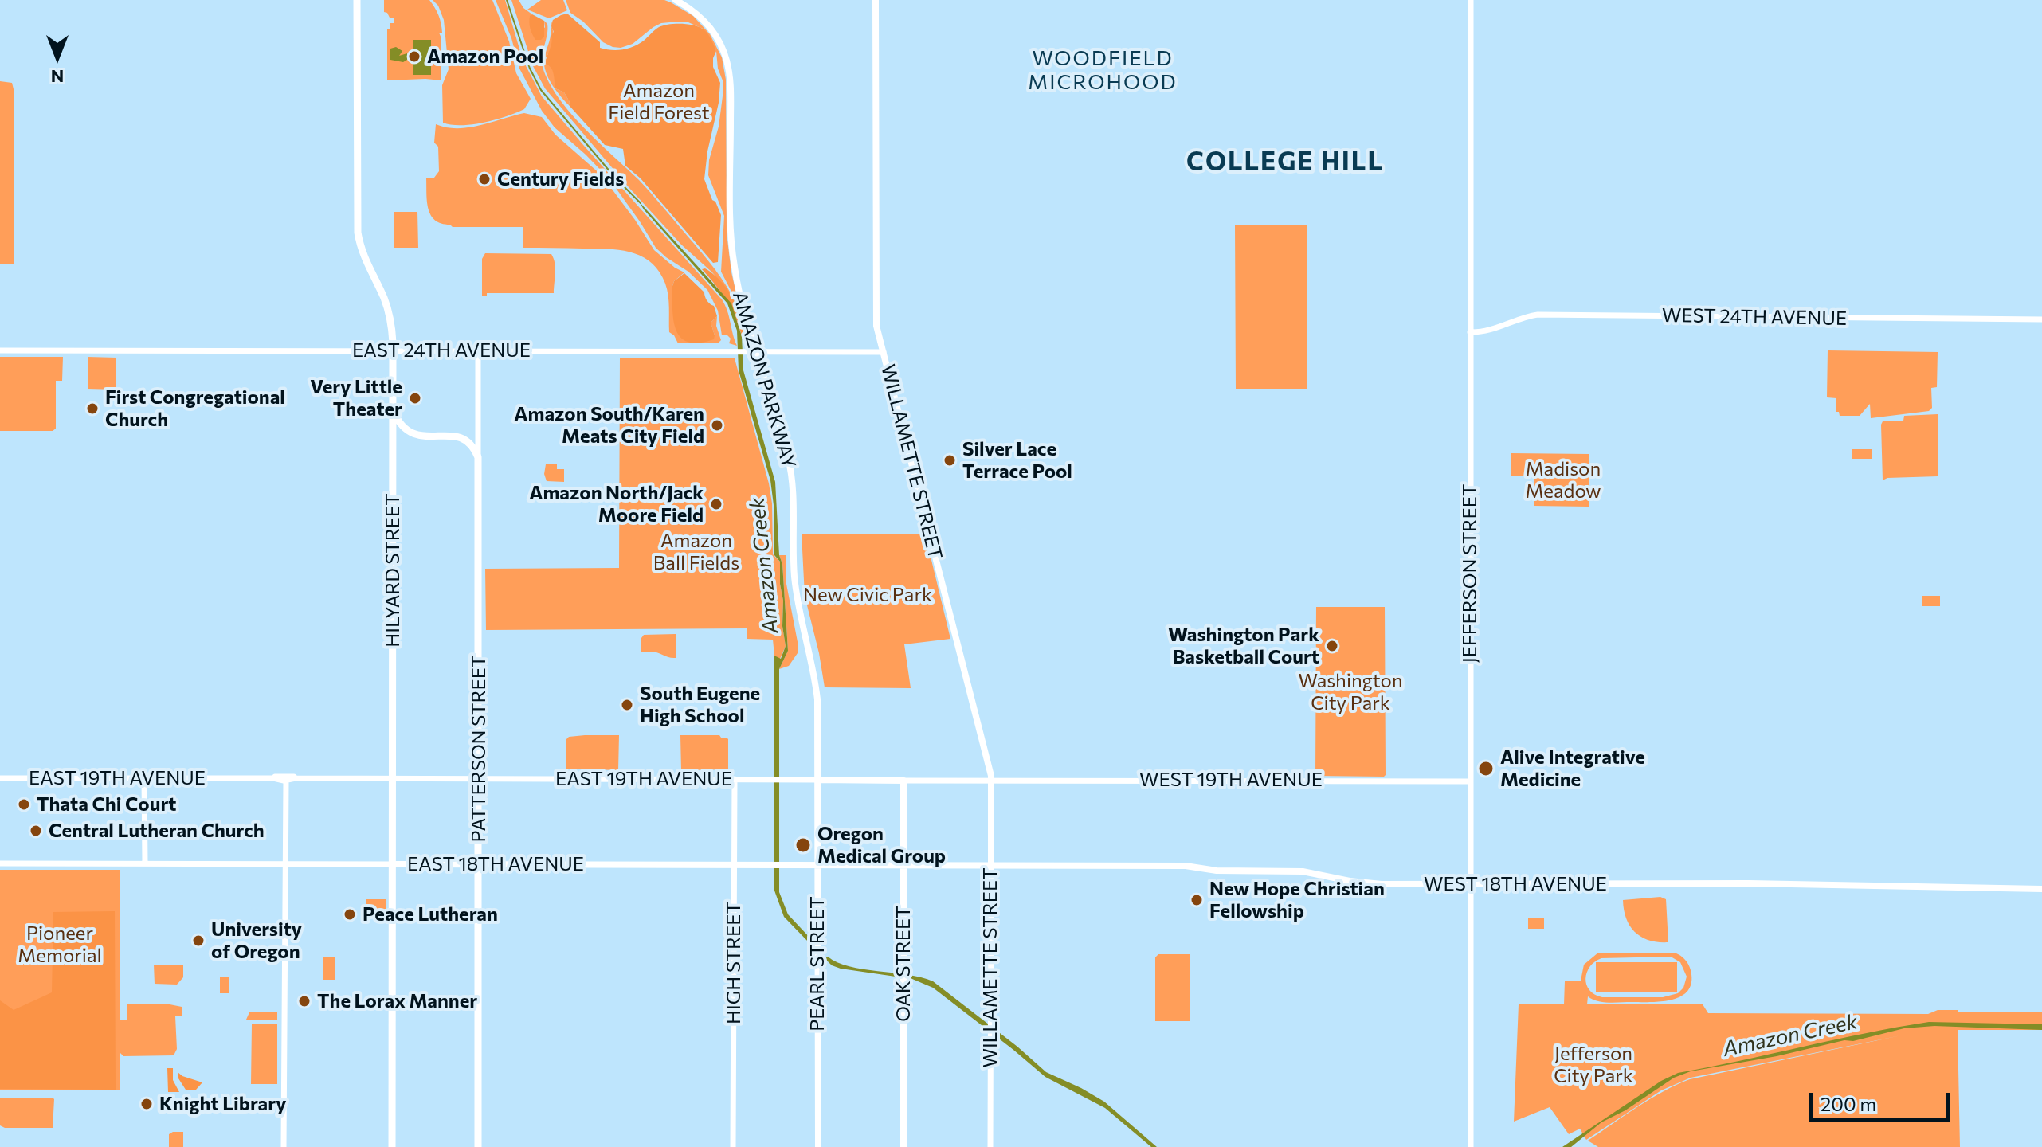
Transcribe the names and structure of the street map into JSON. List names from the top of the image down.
{
  "streets": {
    "main road": [
      "AMAZON PARKWAY",
      "WILLAMETTE STREET",
      "HILYARD STREET",
      "PATTERSON STREET",
      "EAST 19TH AVENUE",
      "EAST 18TH AVENUE",
      "WEST 18TH AVENUE",
      "PEARL STREET",
      "OAK STREET"
    ],
    "street": [
      "WEST 24TH AVENUE",
      "EAST 24TH AVENUE",
      "JEFFERSON STREET",
      "WEST 19TH AVENUE",
      "HIGH STREET"
    ]
  },
  "crossings": [
    ["WEST 24TH AVENUE", "JEFFERSON STREET"],
    ["EAST 24TH AVENUE", "AMAZON PARKWAY"],
    ["EAST 24TH AVENUE", "WILLAMETTE STREET"],
    ["EAST 24TH AVENUE", "HILYARD STREET"],
    ["EAST 24TH AVENUE", "PATTERSON STREET"],
    ["AMAZON PARKWAY", "EAST 19TH AVENUE"],
    ["AMAZON PARKWAY", "PEARL STREET"],
    ["WILLAMETTE STREET", "EAST 19TH AVENUE"],
    ["WILLAMETTE STREET", "WEST 19TH AVENUE"],
    ["WILLAMETTE STREET", "EAST 18TH AVENUE"],
    ["WILLAMETTE STREET", "WEST 18TH AVENUE"],
    ["HILYARD STREET", "EAST 19TH AVENUE"],
    ["HILYARD STREET", "EAST 18TH AVENUE"],
    ["JEFFERSON STREET", "WEST 19TH AVENUE"],
    ["JEFFERSON STREET", "WEST 18TH AVENUE"],
    ["PATTERSON STREET", "EAST 19TH AVENUE"],
    ["PATTERSON STREET", "EAST 18TH AVENUE"],
    ["EAST 19TH AVENUE", "WEST 19TH AVENUE"],
    ["EAST 19TH AVENUE", "HIGH STREET"],
    ["EAST 19TH AVENUE", "PEARL STREET"],
    ["EAST 19TH AVENUE", "OAK STREET"],
    ["EAST 18TH AVENUE", "WEST 18TH AVENUE"],
    ["EAST 18TH AVENUE", "HIGH STREET"],
    ["EAST 18TH AVENUE", "PEARL STREET"],
    ["EAST 18TH AVENUE", "OAK STREET"]
  ],
  "districts": ["WOODFIELD MICROHOOD", "COLLEGE HILL"],
  "water": ["Amazon Creek"],
  "parks": [
    "Amazon Field Forest",
    "Madison Meadow",
    "Amazon Ball Fields",
    "New Civic Park",
    "Washington City Park",
    "Pioneer Memorial",
    "Jefferson City Park"
  ],
  "places": [
    "Amazon Pool",
    "Century Fields",
    "Very Little Theater",
    "First Congregational Church",
    "Amazon South/Karen Meats City Field",
    "Silver Lace Terrace Pool",
    "Amazon North/Jack Moore Field",
    "Washington Park Basketball Court",
    "South Eugene High School",
    "Alive Integrative Medicine",
    "Thata Chi Court",
    "Central Lutheran Church",
    "Oregon Medical Group",
    "New Hope Christian Fellowship",
    "Peace Lutheran",
    "University of Oregon",
    "The Lorax Manner",
    "Knight Library"
  ],
  "scale_bar": "200 m",
  "north": "bottom"
}
